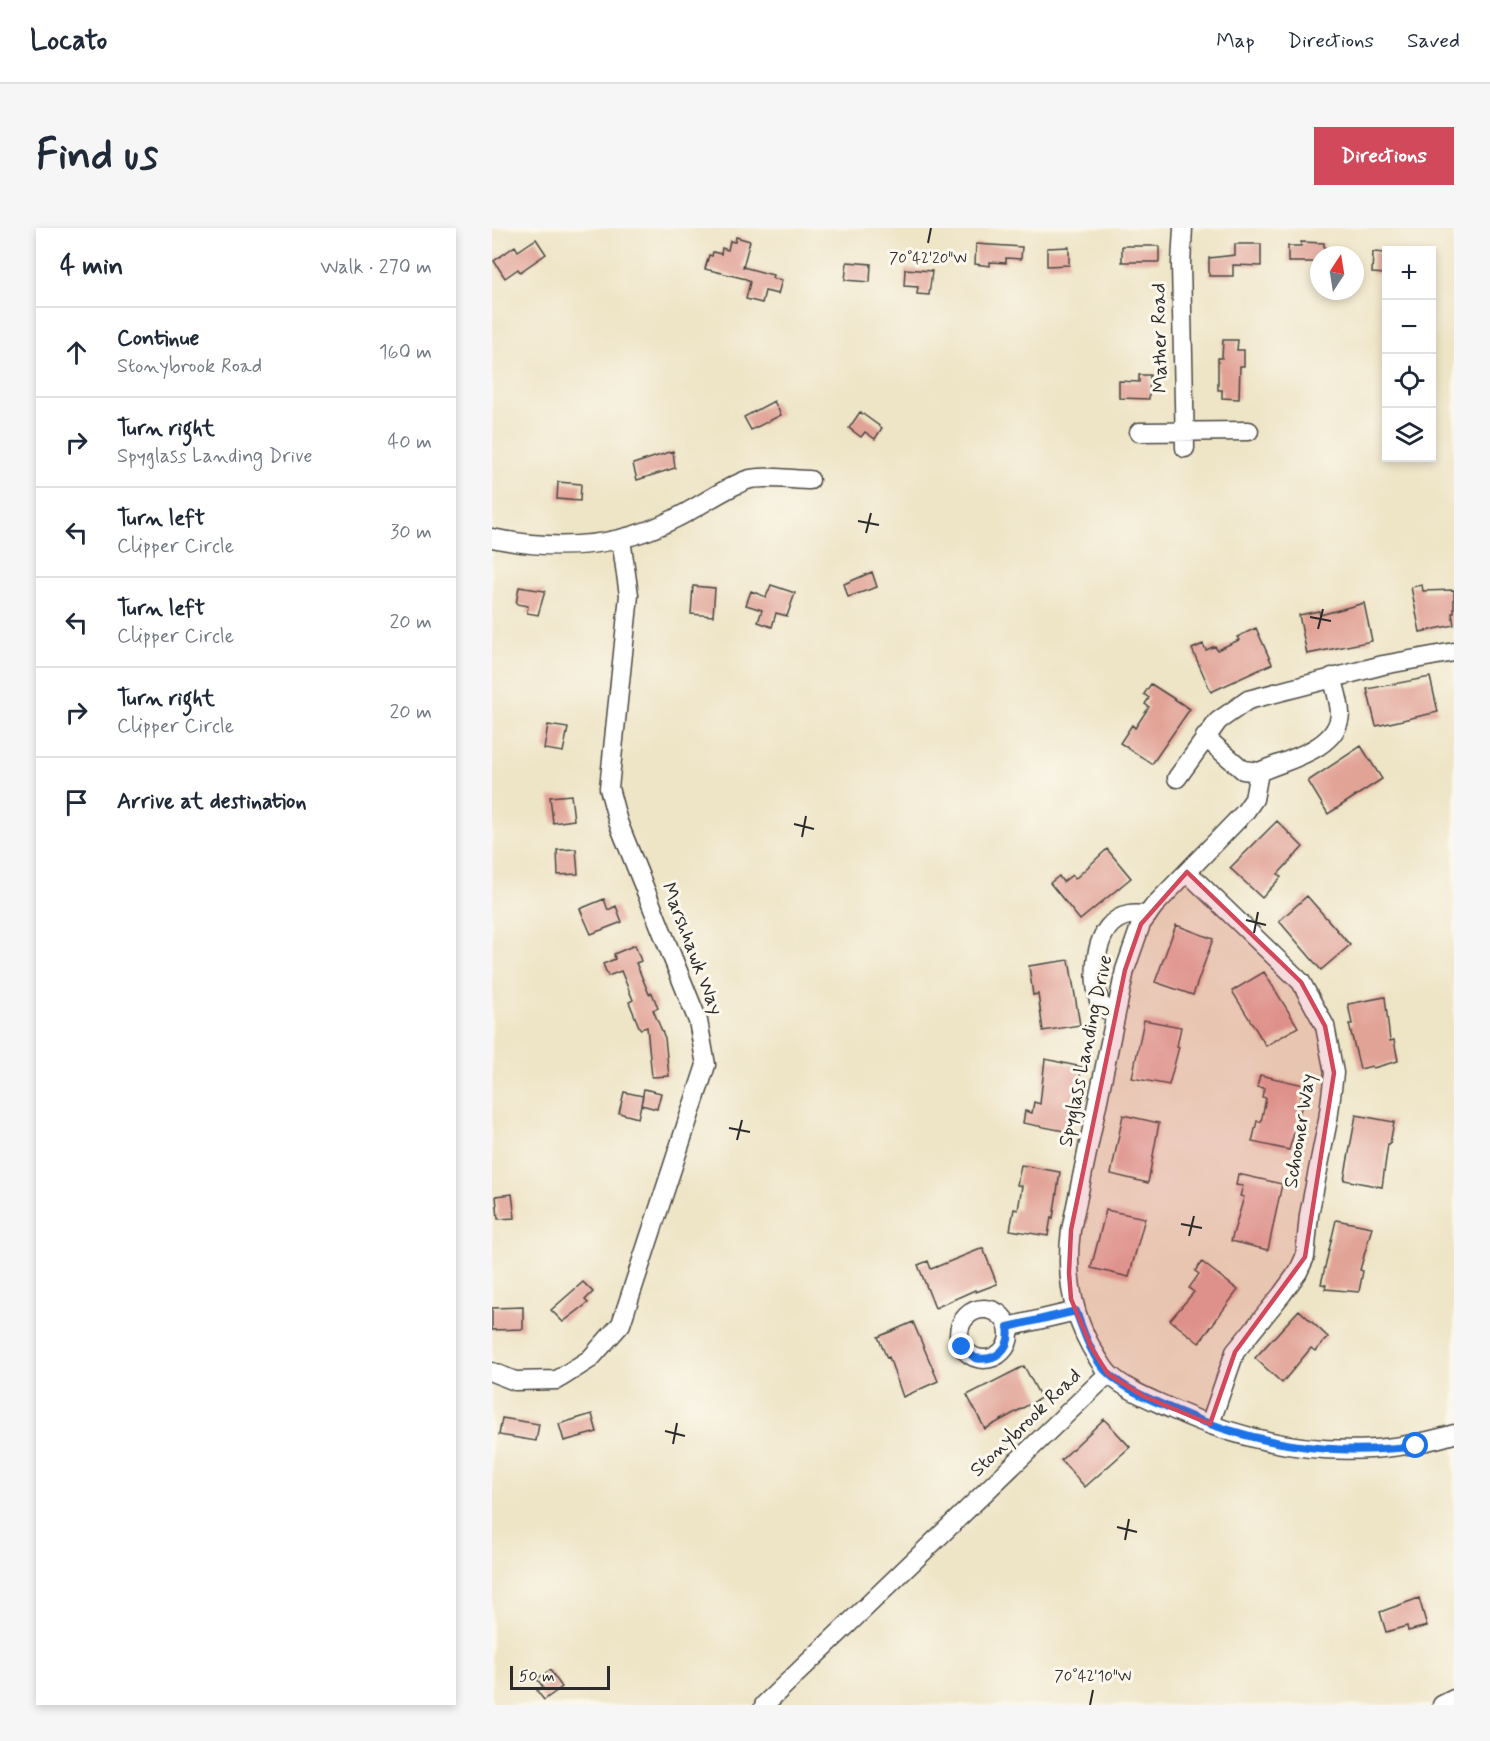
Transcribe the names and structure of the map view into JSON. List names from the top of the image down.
{
  "streets": {
    "street": [
      "Mather Road",
      "Marshhawk Way",
      "Spyglass Landing Drive",
      "Schooner Way",
      "Stonybrook Road"
    ]
  },
  "crossings": [
    ["Spyglass Landing Drive", "Schooner Way"],
    ["Spyglass Landing Drive", "Stonybrook Road"],
    ["Schooner Way", "Stonybrook Road"]
  ],
  "scale_bar": "50 m",
  "north": "top",
  "page": {
    "header": "Locato",
    "nav": ["Map", "Directions", "Saved"],
    "buttons": "Directions",
    "title": "Find us",
    "heading": ["4 min", "Walk · 270 m"],
    "map_buttons": ["+", "−"],
    "list": [
      ["Continue", "Stonybrook Road", "160 m"],
      ["Turn right", "Spyglass Landing Drive", "40 m"],
      ["Turn left", "Clipper Circle", "30 m"],
      ["Turn left", "Clipper Circle", "20 m"],
      ["Turn right", "Clipper Circle", "20 m"],
      "Arrive at destination"
    ],
    "scale": "50 m"
  },
  "coordinates": ["70°42'20\"W", "70°42'10\"W"]
}
